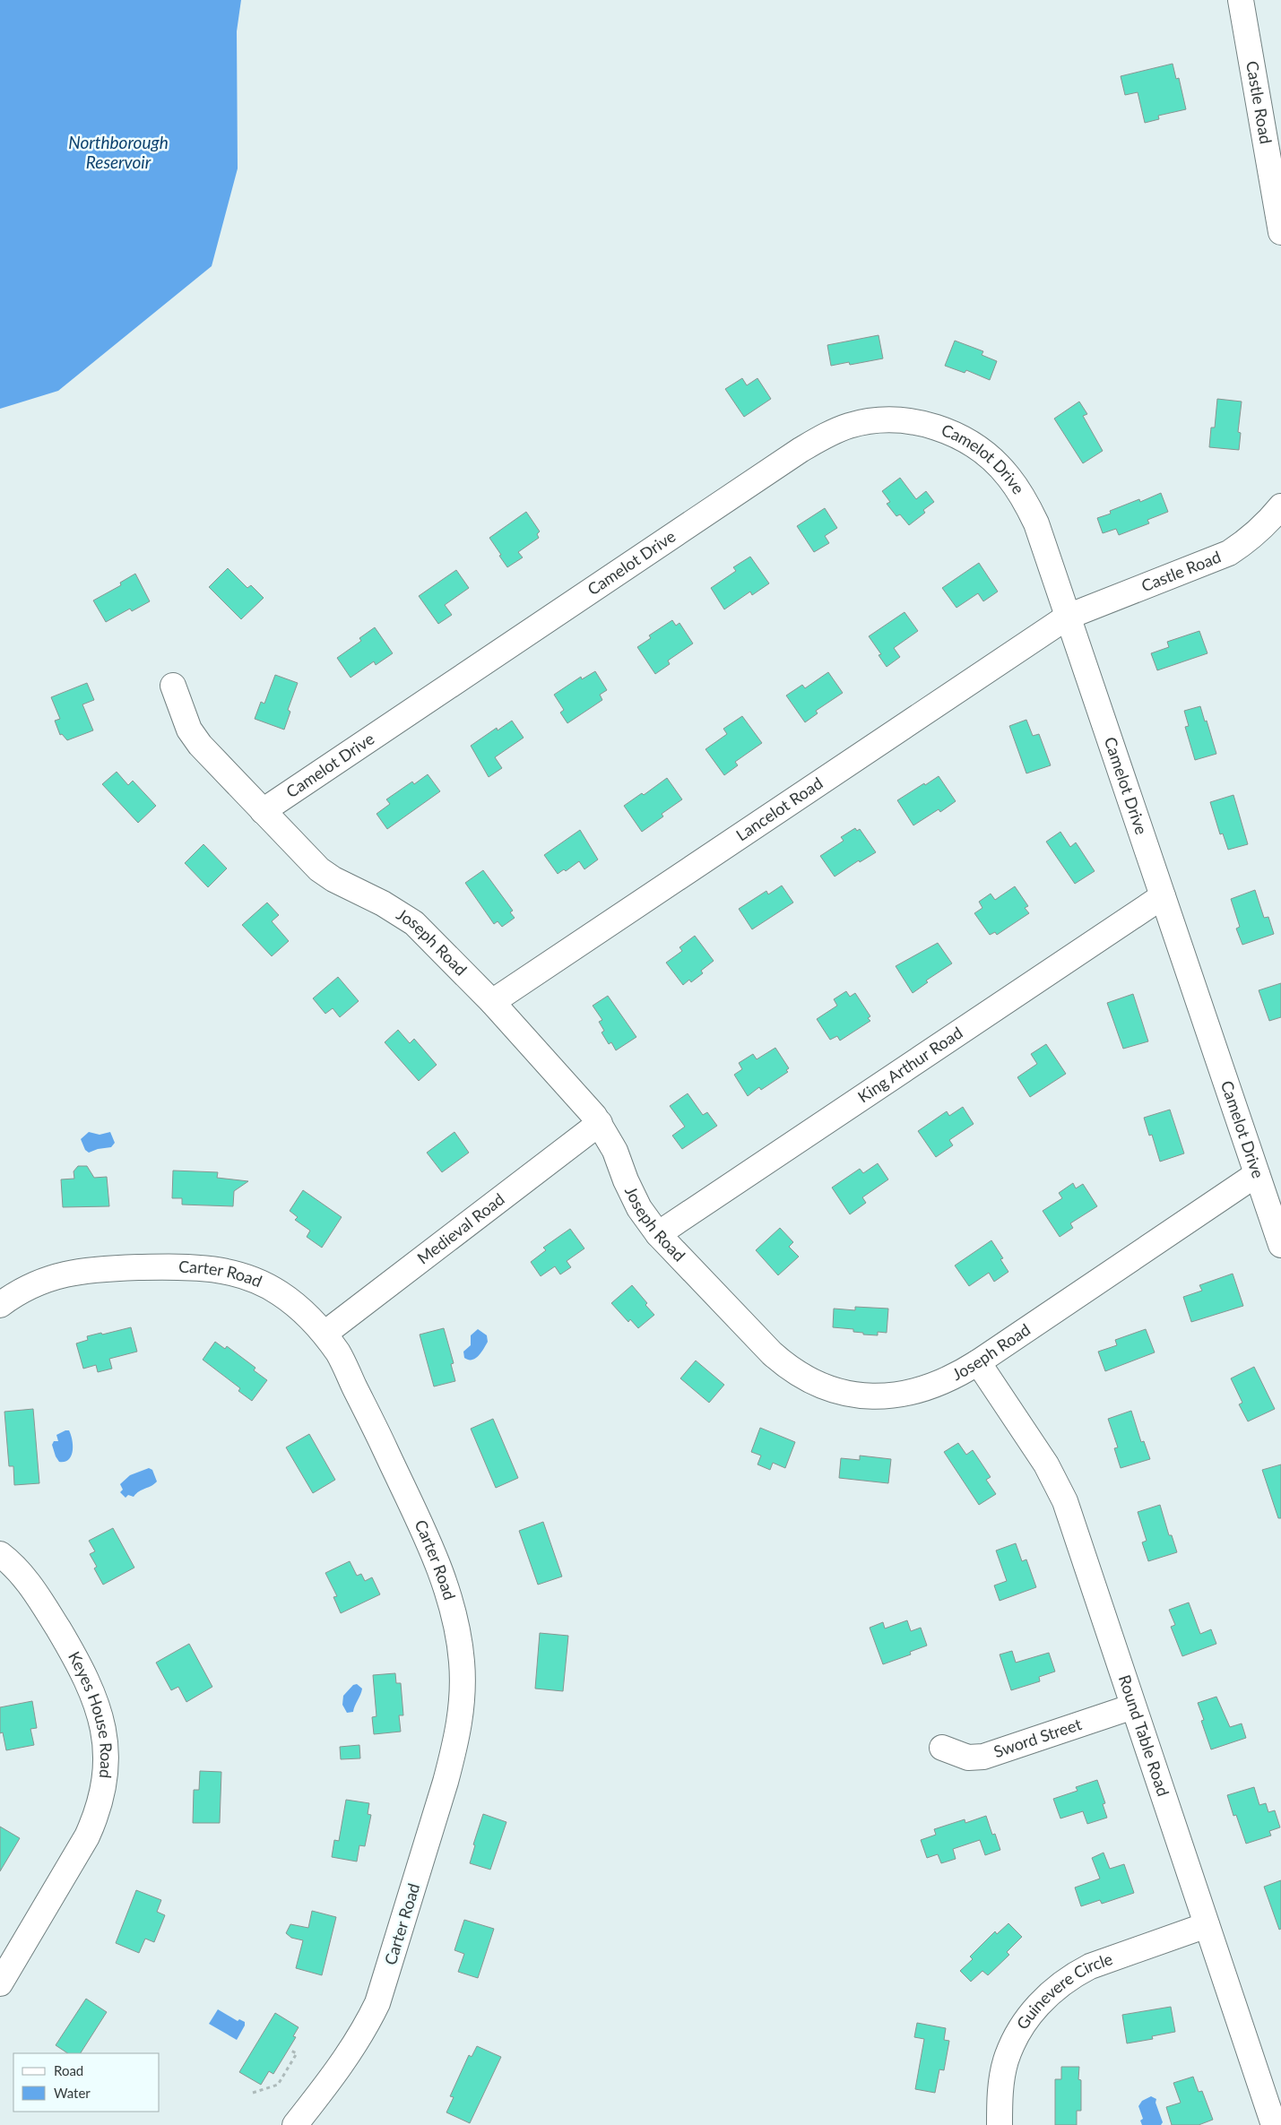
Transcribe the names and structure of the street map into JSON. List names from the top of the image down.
{
  "streets": {
    "street": [
      "Castle Road",
      "Camelot Drive",
      "Lancelot Road",
      "Joseph Road",
      "King Arthur Road",
      "Medieval Road",
      "Carter Road",
      "Keyes House Road",
      "Round Table Road",
      "Sword Street",
      "Guinevere Circle"
    ]
  },
  "crossings": [
    ["Castle Road", "Camelot Drive"],
    ["Castle Road", "Lancelot Road"],
    ["Camelot Drive", "Lancelot Road"],
    ["Camelot Drive", "Joseph Road"],
    ["Camelot Drive", "King Arthur Road"],
    ["Lancelot Road", "Joseph Road"],
    ["Joseph Road", "King Arthur Road"],
    ["Joseph Road", "Medieval Road"],
    ["Joseph Road", "Round Table Road"],
    ["Medieval Road", "Carter Road"],
    ["Round Table Road", "Sword Street"],
    ["Round Table Road", "Guinevere Circle"]
  ],
  "water": ["Northborough Reservoir"],
  "legend": ["Road", "Water"]
}
